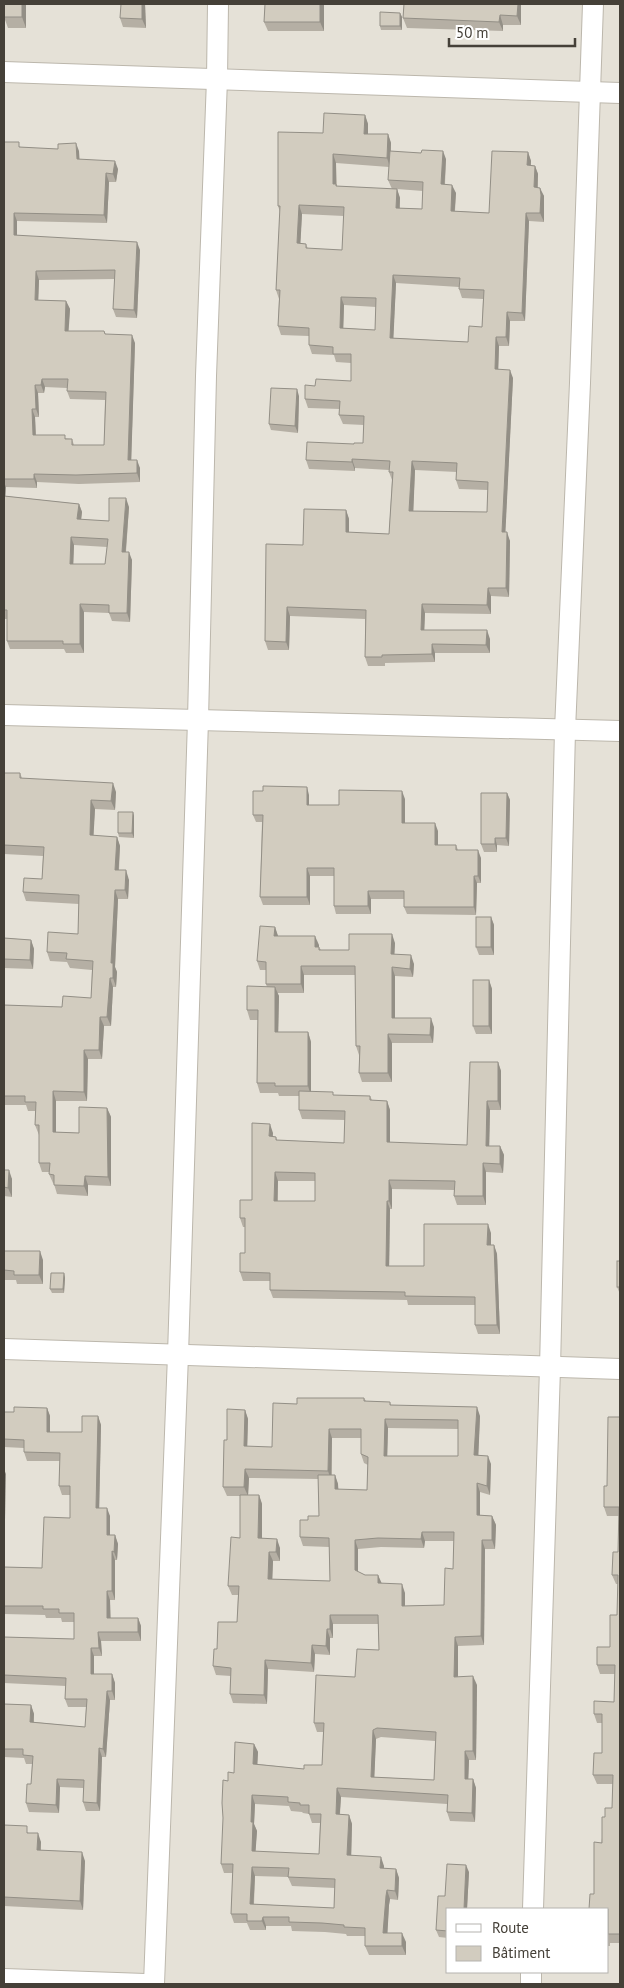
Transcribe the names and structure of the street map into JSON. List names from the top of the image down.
{
  "legend": ["Route", "Bâtiment"],
  "scale_bar": "50 m"
}
